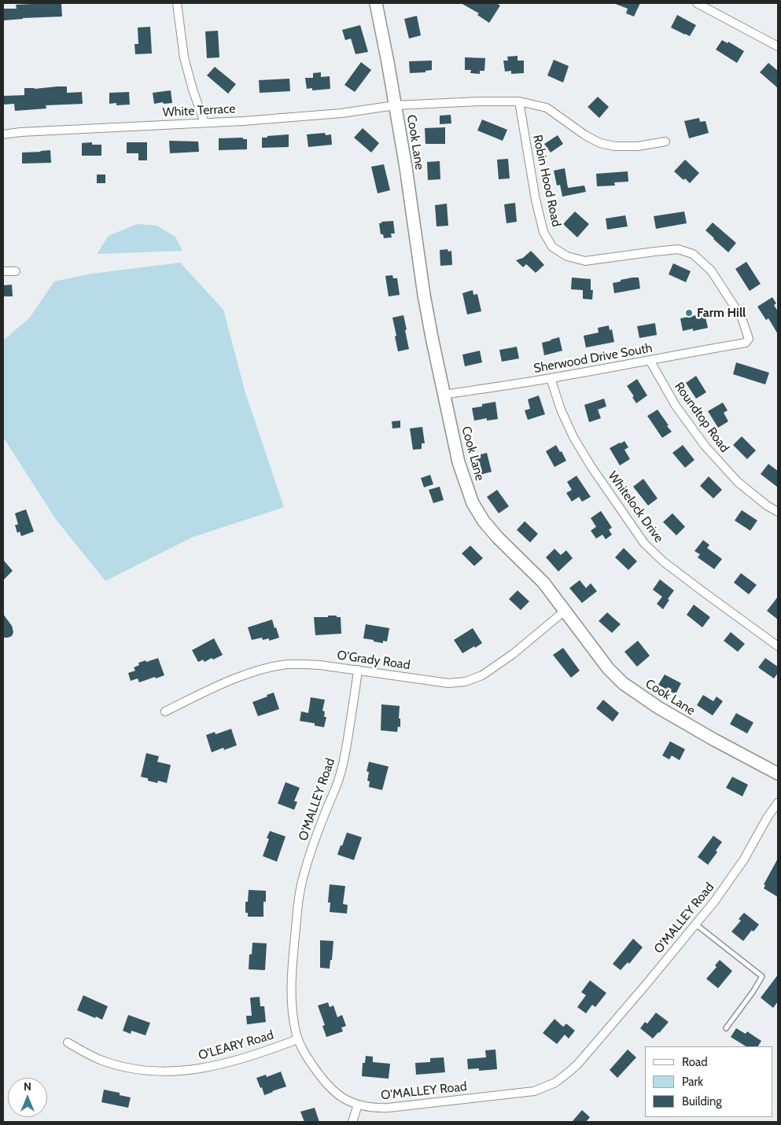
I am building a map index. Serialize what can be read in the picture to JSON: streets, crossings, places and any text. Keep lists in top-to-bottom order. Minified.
{"streets":{"street":["White Terrace","Cook Lane","Robin Hood Road","Sherwood Drive South","Roundtop Road","Whitelock Drive","O'Grady Road","O'MALLEY Road","O'LEARY Road"]},"crossings":[["White Terrace","Cook Lane"],["White Terrace","Robin Hood Road"],["Cook Lane","Sherwood Drive South"],["Cook Lane","O'Grady Road"],["Robin Hood Road","Sherwood Drive South"],["Sherwood Drive South","Roundtop Road"],["Sherwood Drive South","Whitelock Drive"],["O'Grady Road","O'MALLEY Road"],["O'MALLEY Road","O'LEARY Road"]],"places":["Farm Hill"],"legend":["Road","Park","Building"],"north":"top"}
